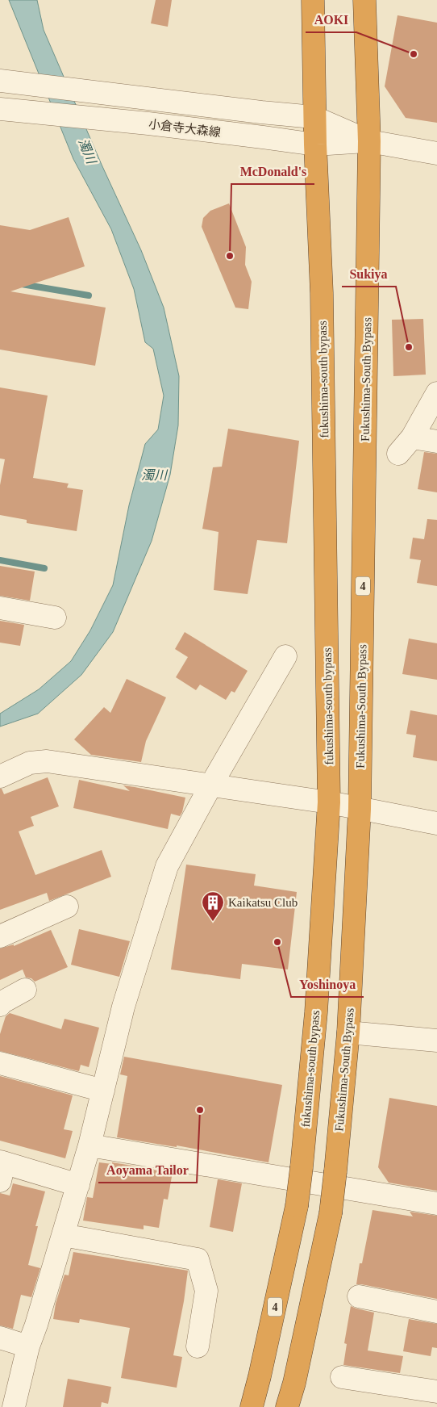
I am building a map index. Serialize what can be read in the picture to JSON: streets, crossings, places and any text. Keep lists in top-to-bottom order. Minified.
{"streets":{"highway":["fukushima-south bypass","Fukushima-South Bypass","4"],"street":["小倉寺大森線"]},"crossings":[["小倉寺大森線","fukushima-south bypass"],["小倉寺大森線","Fukushima-South Bypass"]],"water":["濁川"],"places":{"other":["AOKI","McDonald's","Sukiya","Yoshinoya","Aoyama Tailor"],"building":["Kaikatsu Club"]}}
